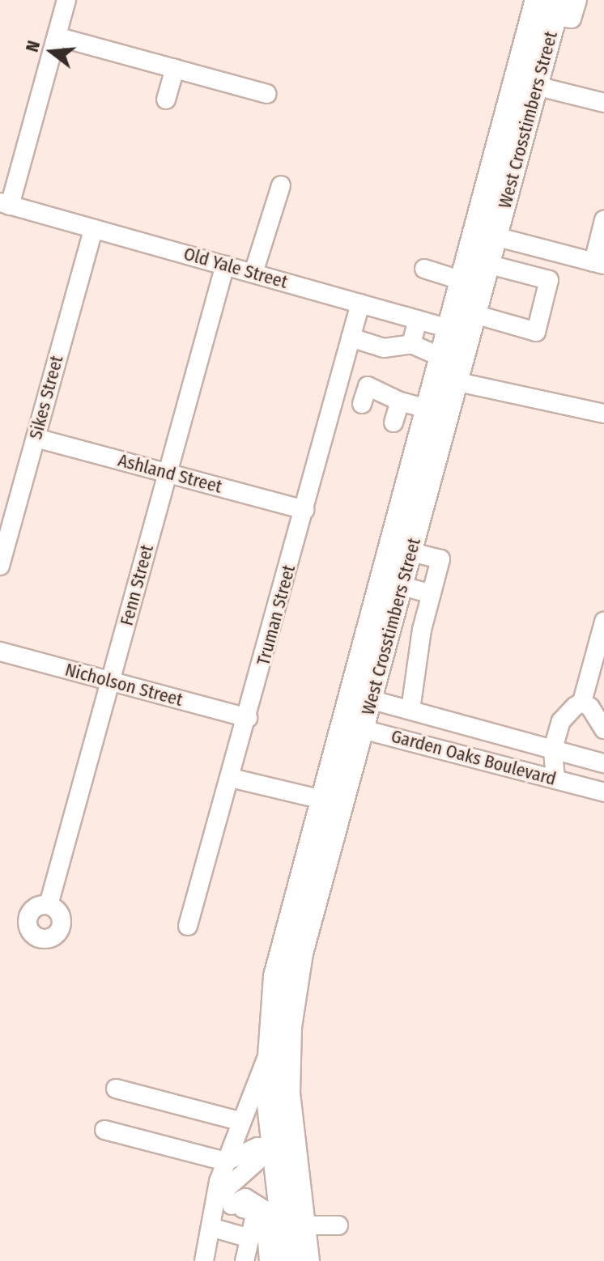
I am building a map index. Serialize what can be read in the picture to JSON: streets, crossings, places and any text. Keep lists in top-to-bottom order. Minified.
{"streets":{"main road":["West Crosstimbers Street"],"street":["Old Yale Street","Sikes Street","Ashland Street","Fenn Street","Truman Street","Nicholson Street","Garden Oaks Boulevard"]},"crossings":[["West Crosstimbers Street","Old Yale Street"],["West Crosstimbers Street","Garden Oaks Boulevard"],["Old Yale Street","Sikes Street"],["Old Yale Street","Fenn Street"],["Old Yale Street","Truman Street"],["Sikes Street","Ashland Street"],["Ashland Street","Fenn Street"],["Ashland Street","Truman Street"],["Fenn Street","Nicholson Street"],["Truman Street","Nicholson Street"]],"north":"left"}
